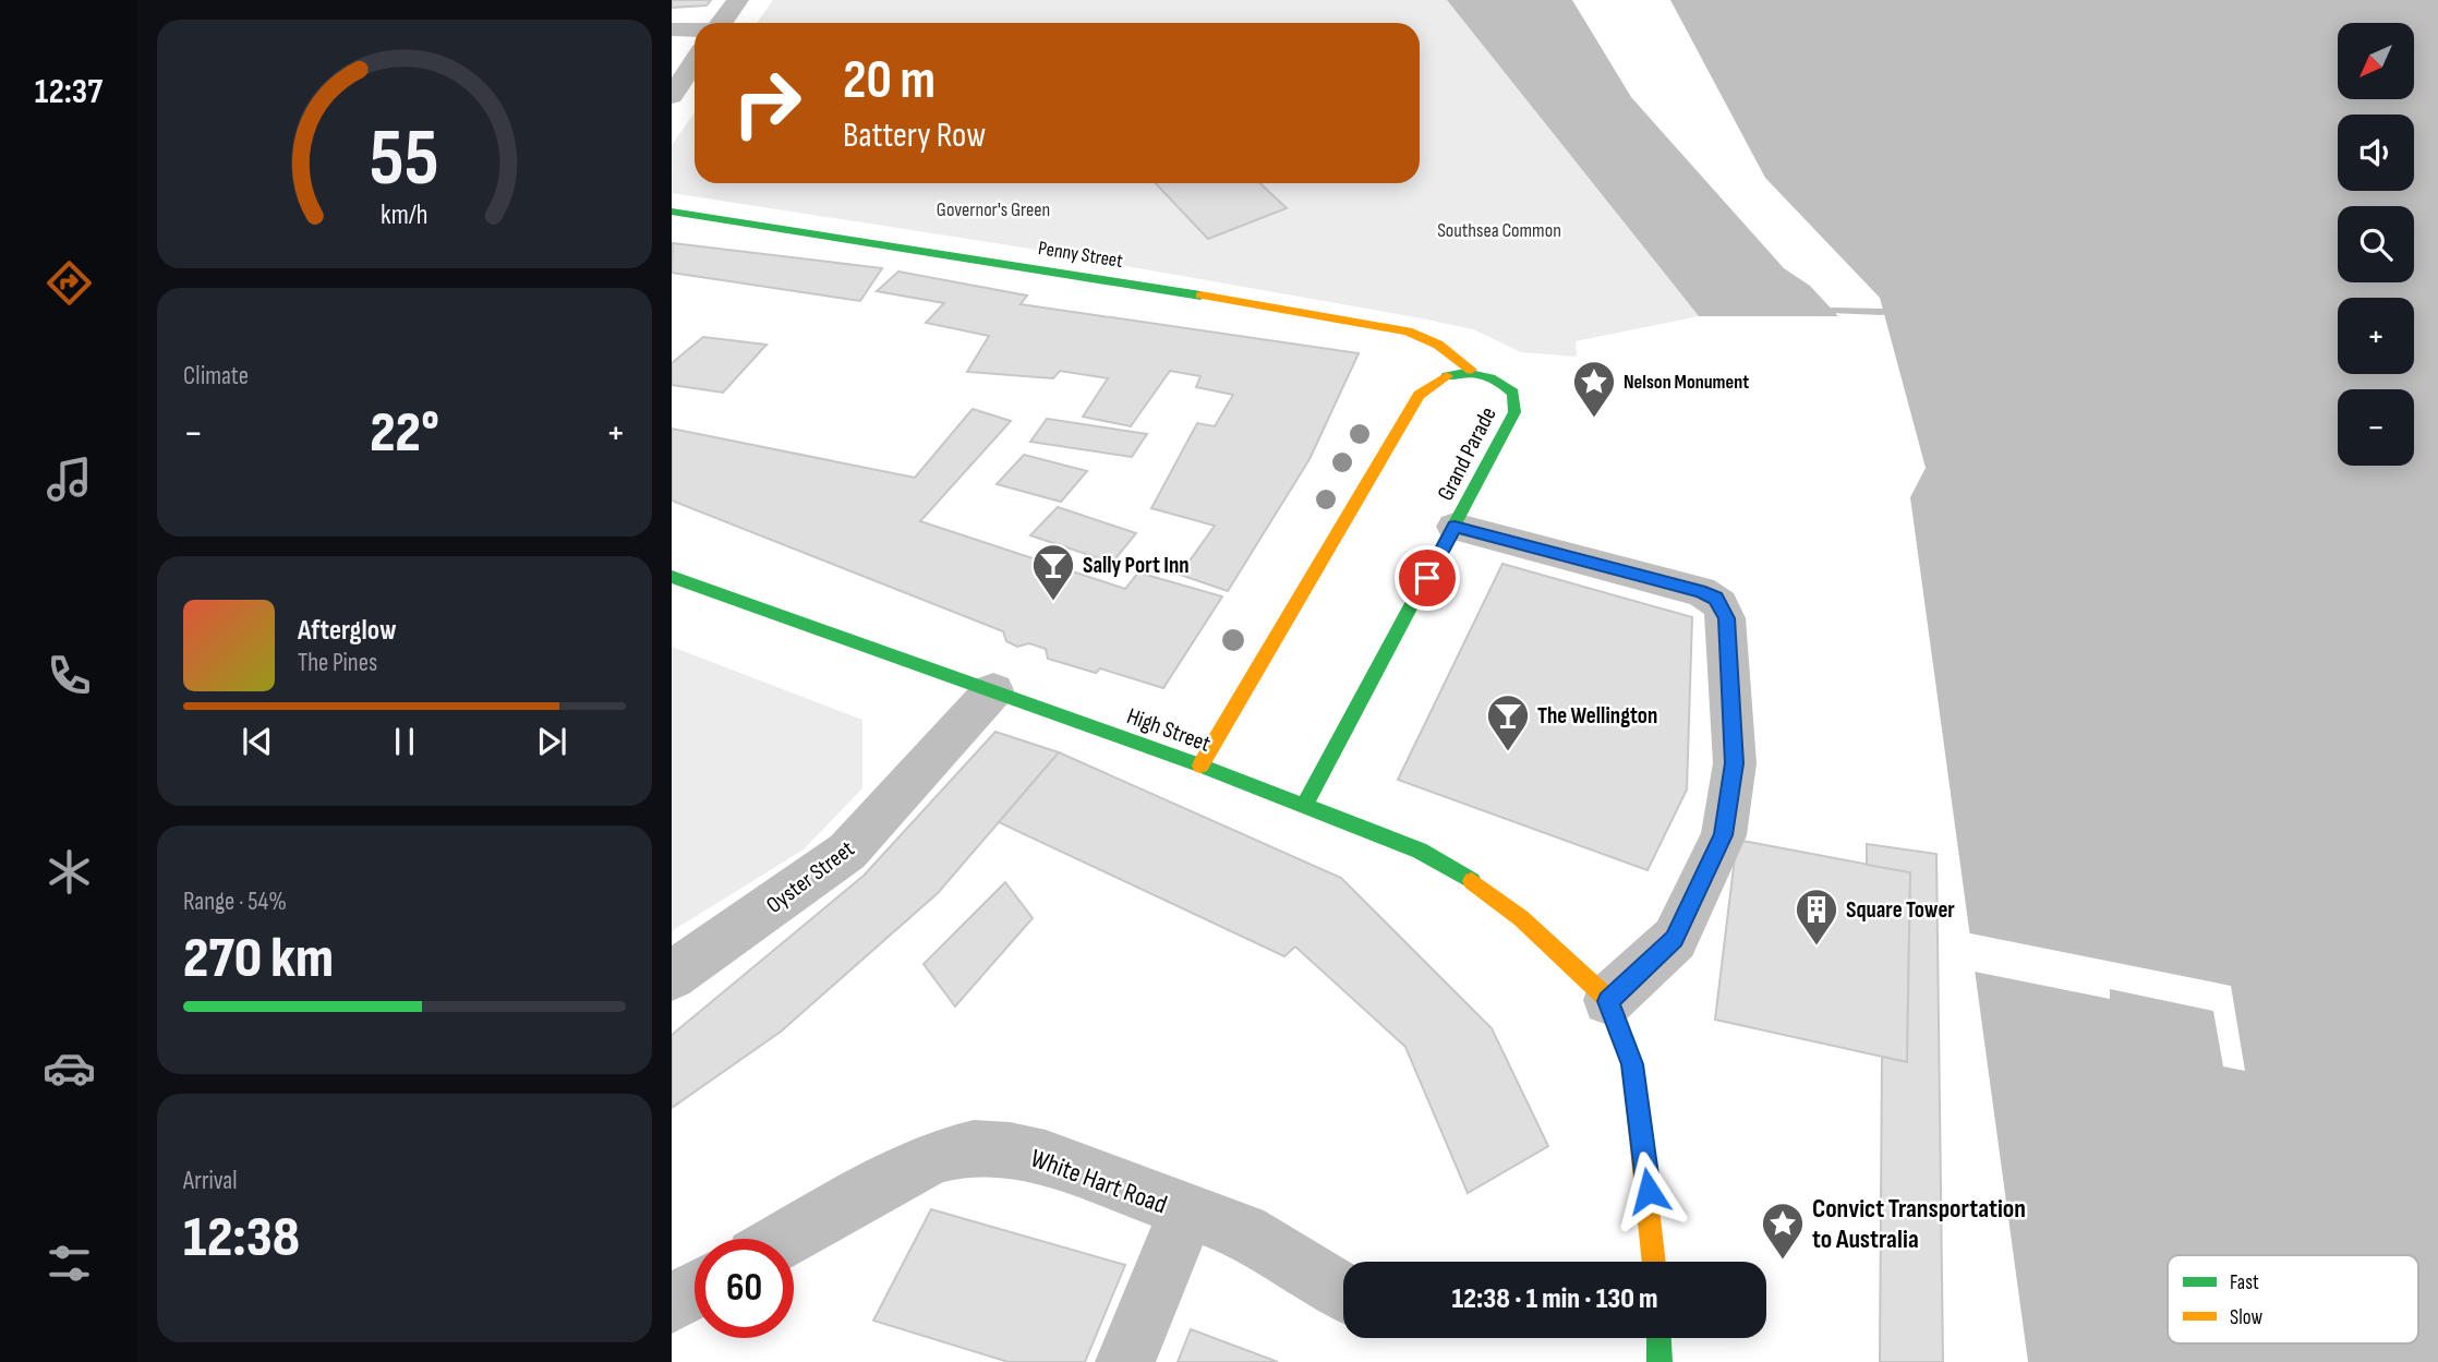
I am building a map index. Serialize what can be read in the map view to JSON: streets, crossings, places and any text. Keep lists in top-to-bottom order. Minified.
{"streets":{"street":["Penny Street","Grand Parade","High Street","Oyster Street","White Hart Road"]},"crossings":[["Penny Street","Grand Parade"],["Grand Parade","High Street"],["High Street","Oyster Street"]],"parks":["Governor's Green","Southsea Common"],"places":{"place":["Nelson Monument","Convict Transportation to Australia"],"bar":["Sally Port Inn","The Wellington"],"building":["Square Tower"]},"legend":["Fast","Slow"],"north":"bottom left","page":{"tabs":"12:37","map_buttons":["+","−"],"turn":["20 m","Battery Row"],"tile":["Climate",["Range · 54%","270 km"],["Arrival","12:38"]],"heat":["−","22°","+"],"song":["Afterglow","The Pines"],"limit":"60","trip":"12:38 · 1 min · 130 m","gauge":["55","km/h"]}}
